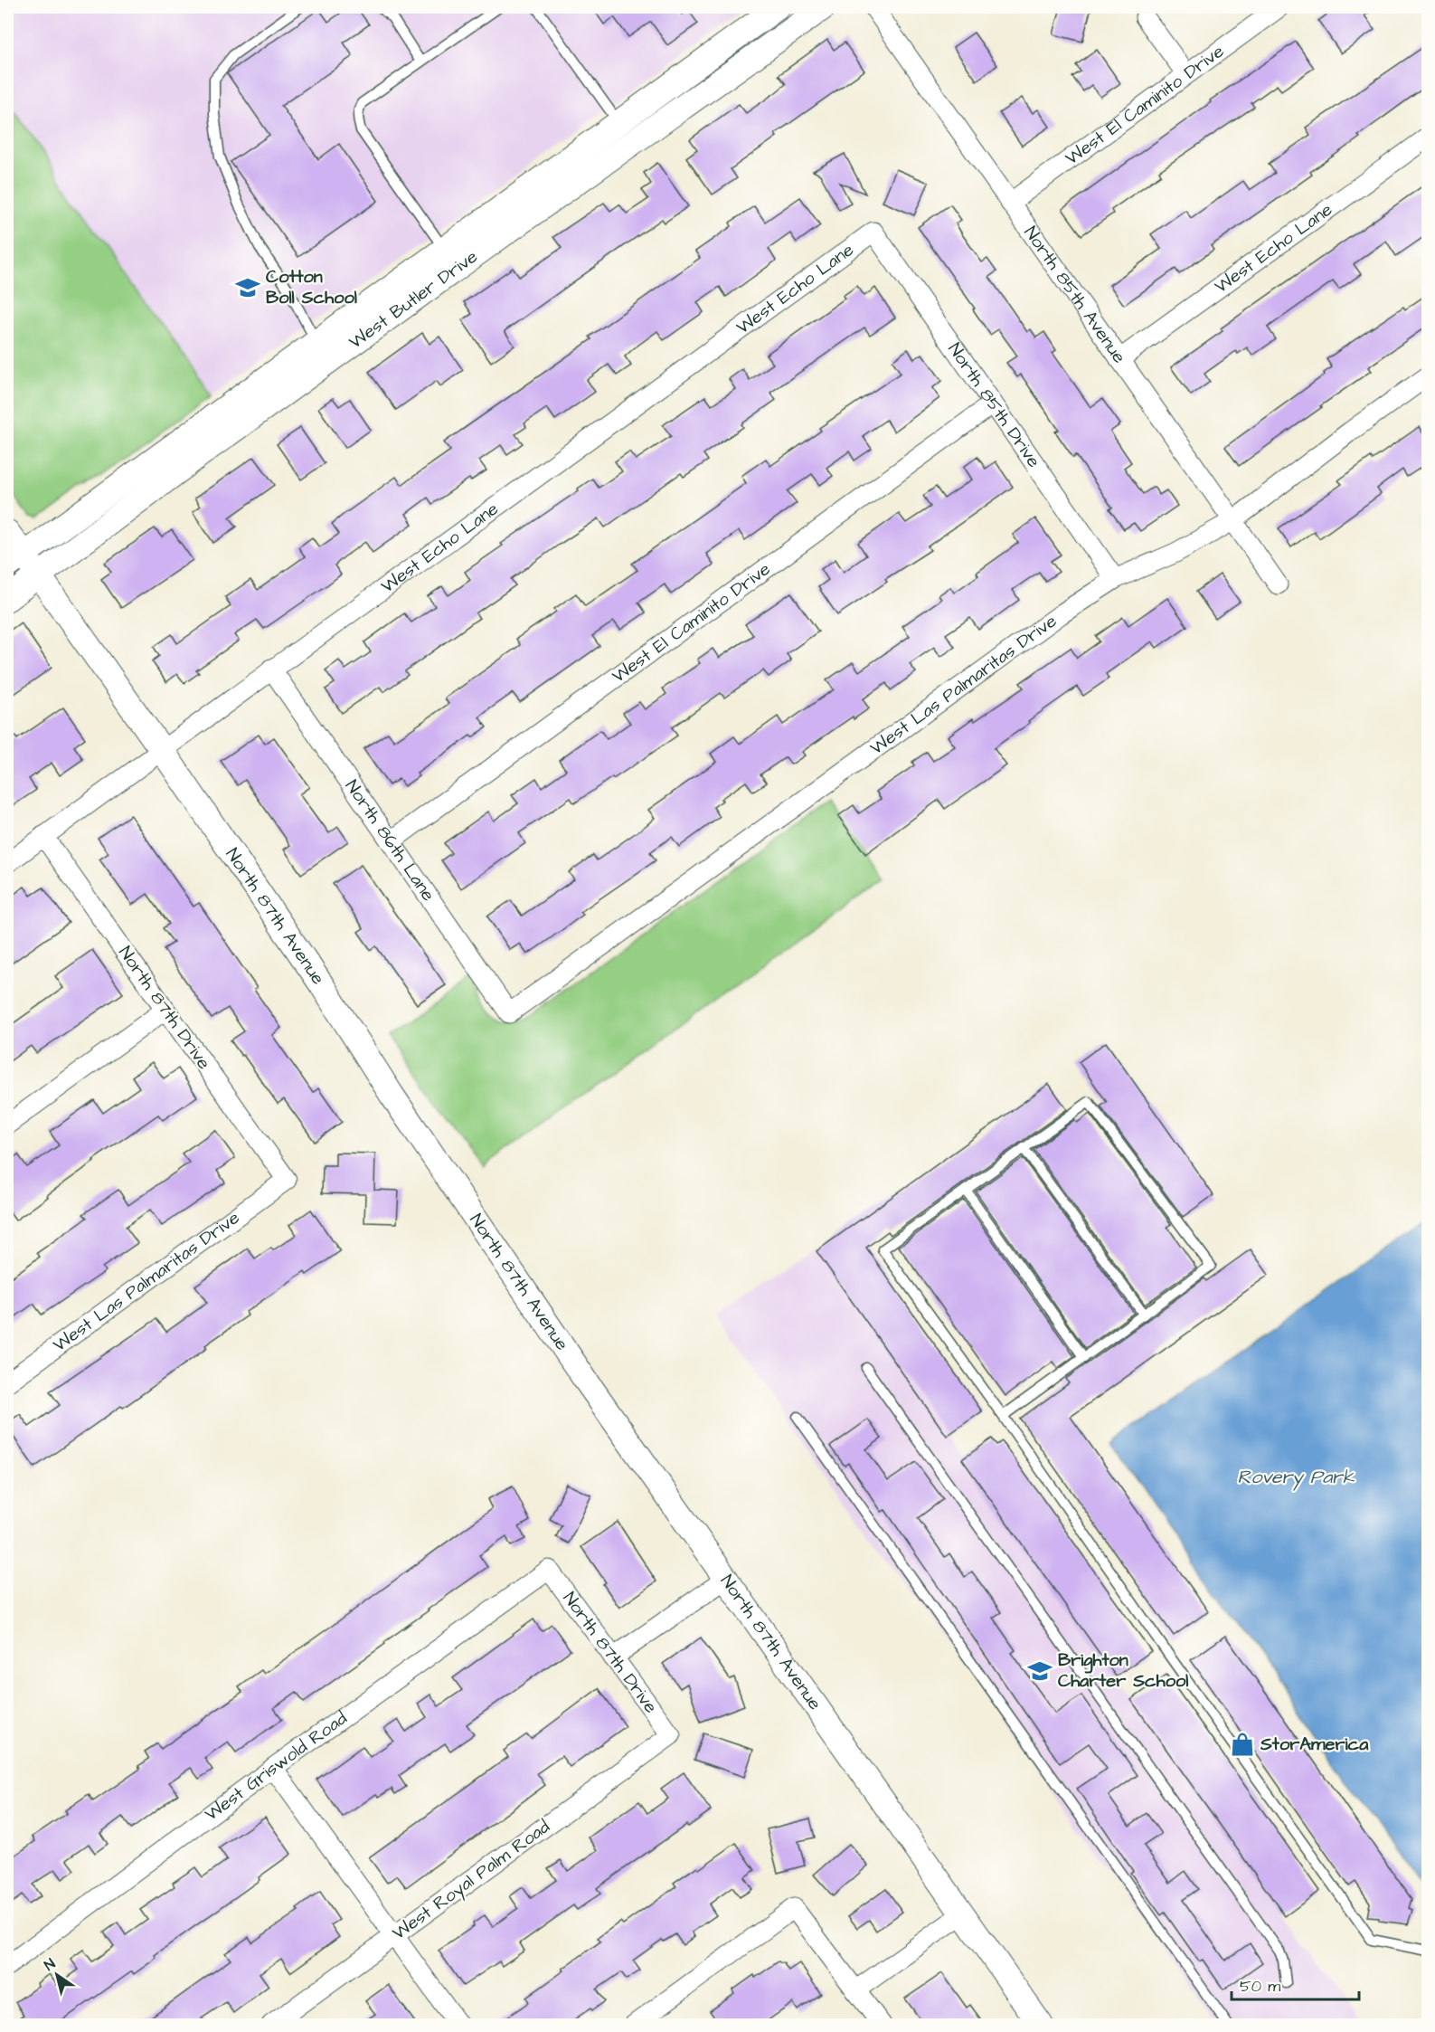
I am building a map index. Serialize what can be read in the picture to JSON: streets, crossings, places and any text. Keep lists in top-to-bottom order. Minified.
{"streets":{"street":["West El Caminito Drive","West Echo Lane","North 85th Avenue","West Butler Drive","North 85th Drive","West Las Palmaritas Drive","North 86th Lane","North 87th Avenue","North 87th Drive","West Griswold Road","West Royal Palm Road"]},"crossings":[["West El Caminito Drive","North 85th Avenue"],["West El Caminito Drive","North 85th Drive"],["West El Caminito Drive","North 86th Lane"],["West Echo Lane","North 85th Avenue"],["West Echo Lane","North 85th Drive"],["West Echo Lane","North 86th Lane"],["West Echo Lane","North 87th Avenue"],["West Echo Lane","North 87th Drive"],["North 85th Avenue","West Las Palmaritas Drive"],["West Butler Drive","North 87th Avenue"],["North 85th Drive","West Las Palmaritas Drive"],["West Las Palmaritas Drive","North 86th Lane"],["West Las Palmaritas Drive","North 87th Drive"],["North 87th Drive","West Griswold Road"],["North 87th Drive","West Royal Palm Road"]],"water":["Rovery Park"],"places":{"school or university":["Cotton Boll School","Brighton Charter School"],"shop":["StorAmerica"]},"scale_bar":"50 m","north":"top left"}
